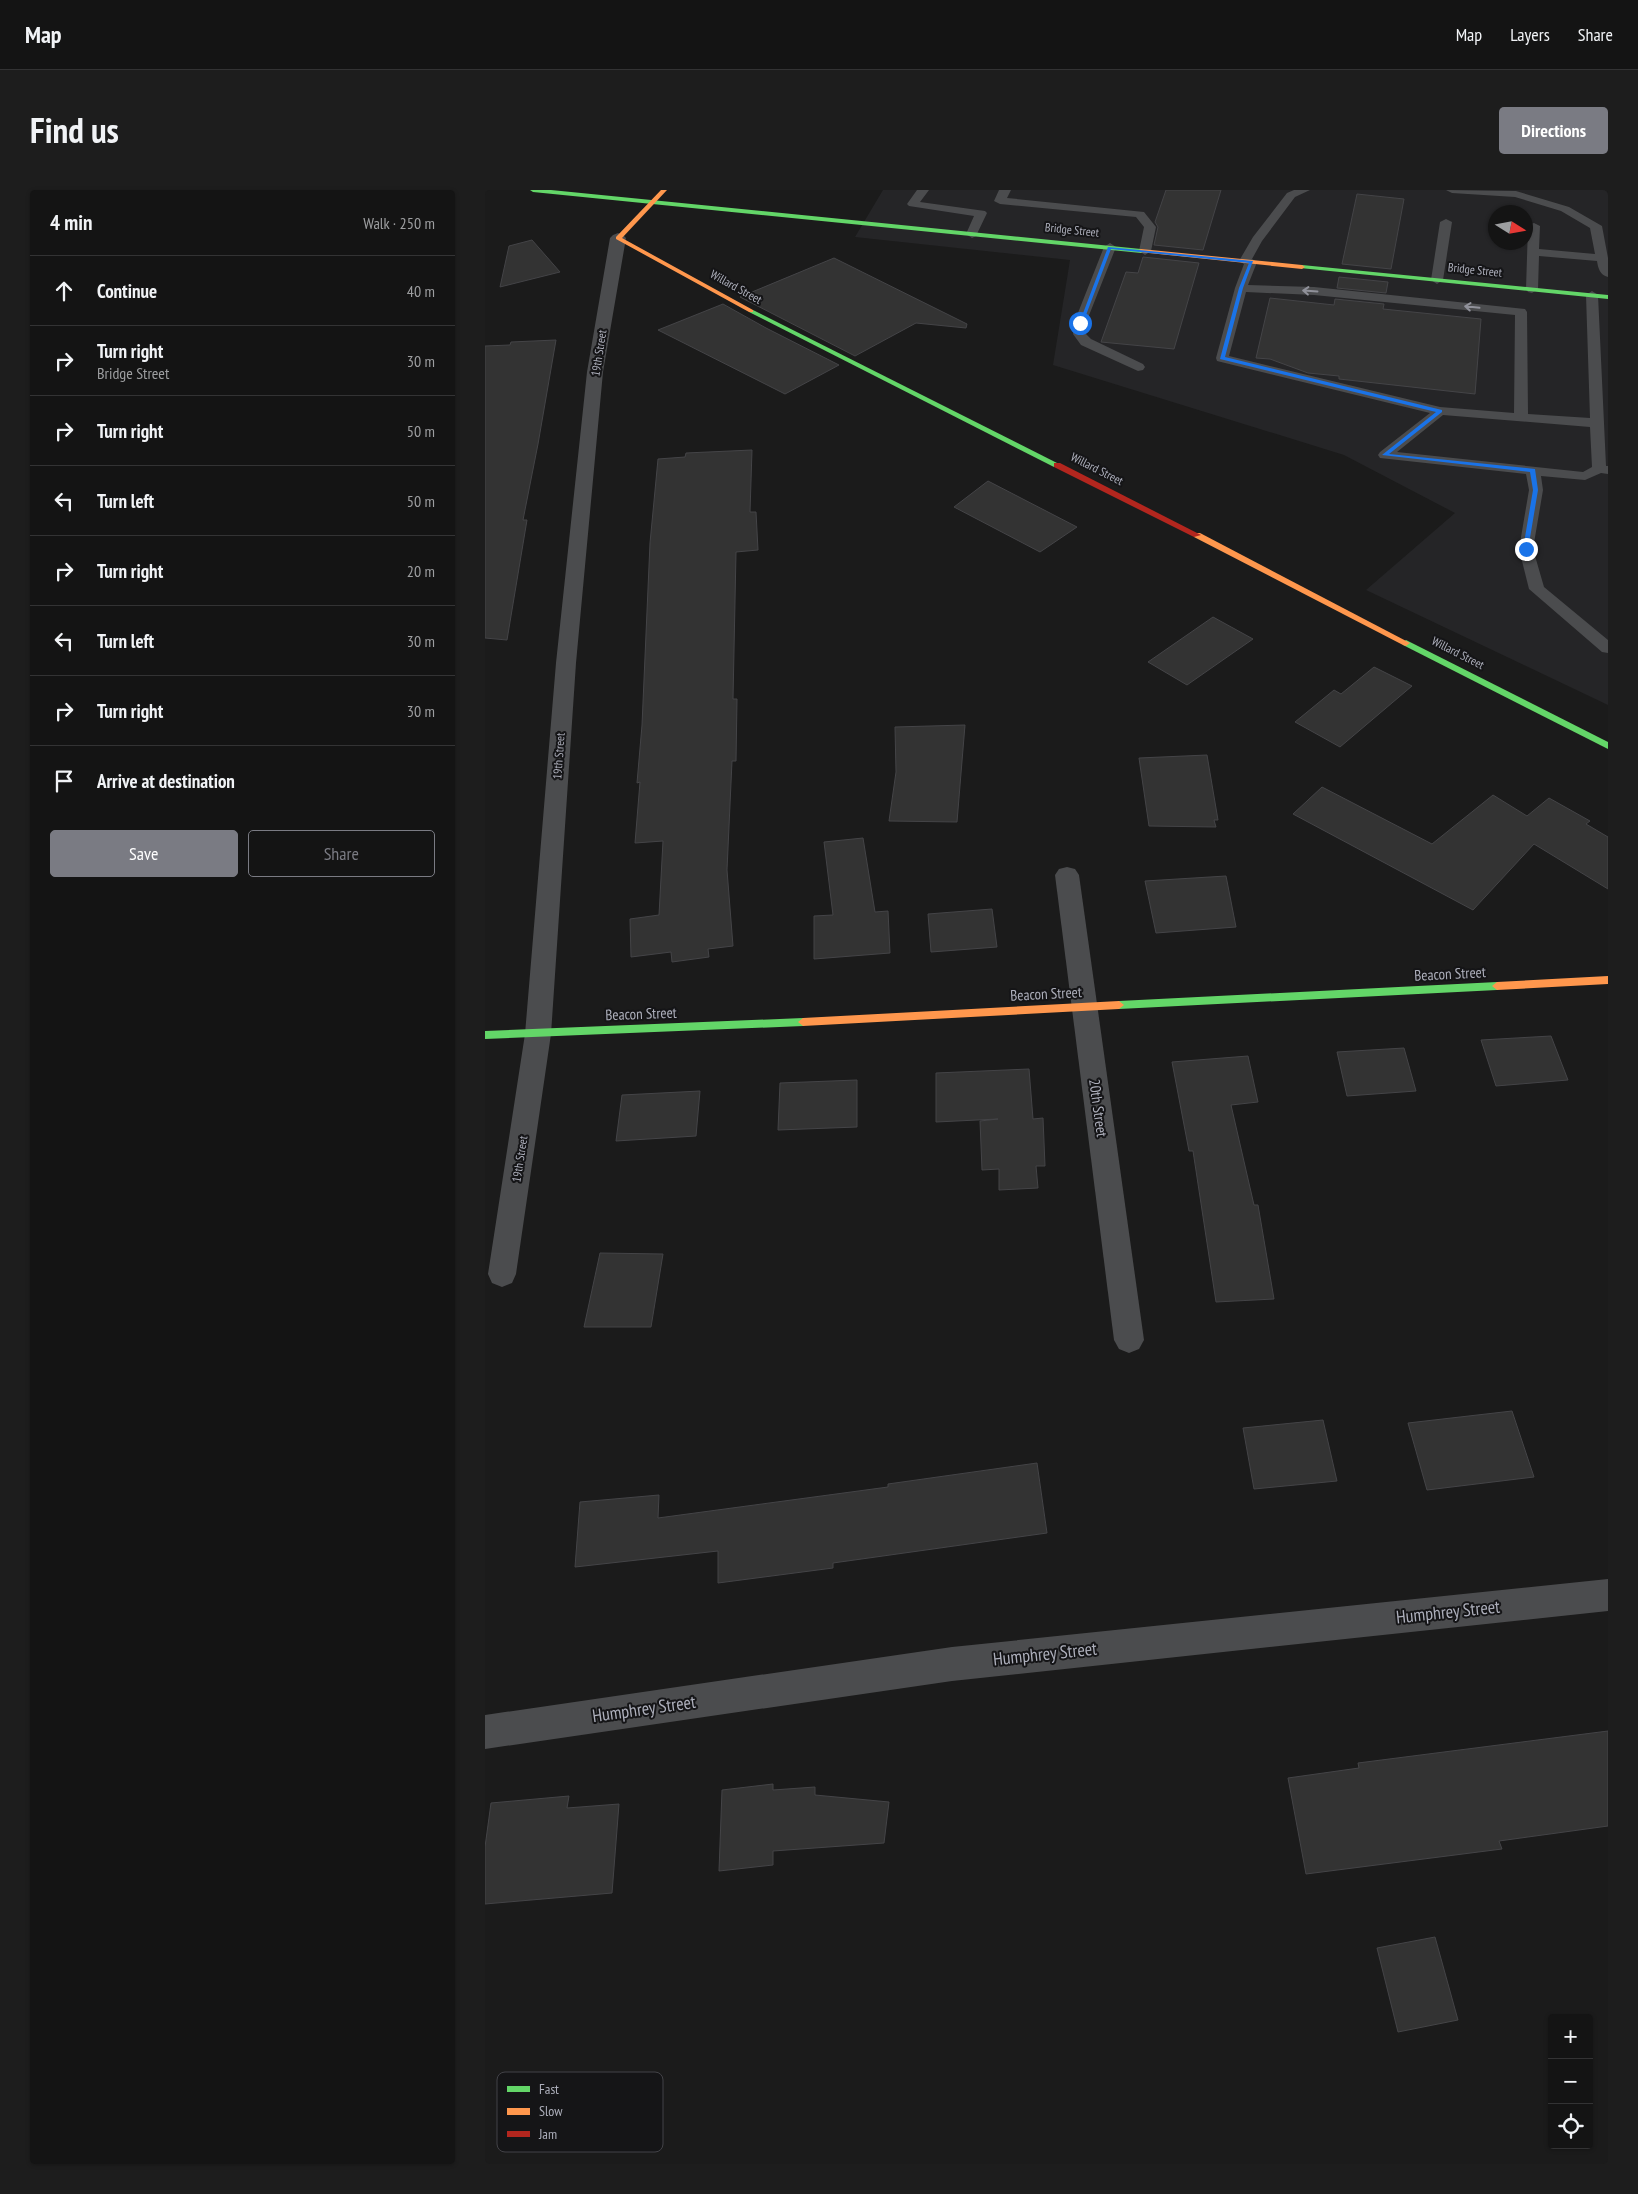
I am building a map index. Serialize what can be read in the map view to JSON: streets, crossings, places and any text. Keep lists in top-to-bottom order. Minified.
{"streets":{"main road":["Bridge Street","Willard Street","Beacon Street"],"street":["19th Street","20th Street","Humphrey Street"]},"crossings":[["Willard Street","19th Street"],["19th Street","Beacon Street"],["Beacon Street","20th Street"]],"legend":["Fast","Slow","Jam"],"north":"right","page":{"header":"Map","nav":["Map","Layers","Share"],"title":"Find us","buttons":["Directions",["Save","Share"]],"heading":["4 min","Walk · 250 m"],"list":[["Continue","40 m"],["Turn right","Bridge Street","30 m"],["Turn right","50 m"],["Turn left","50 m"],["Turn right","20 m"],["Turn left","30 m"],["Turn right","30 m"],"Arrive at destination"],"map_buttons":["+","−"]}}
